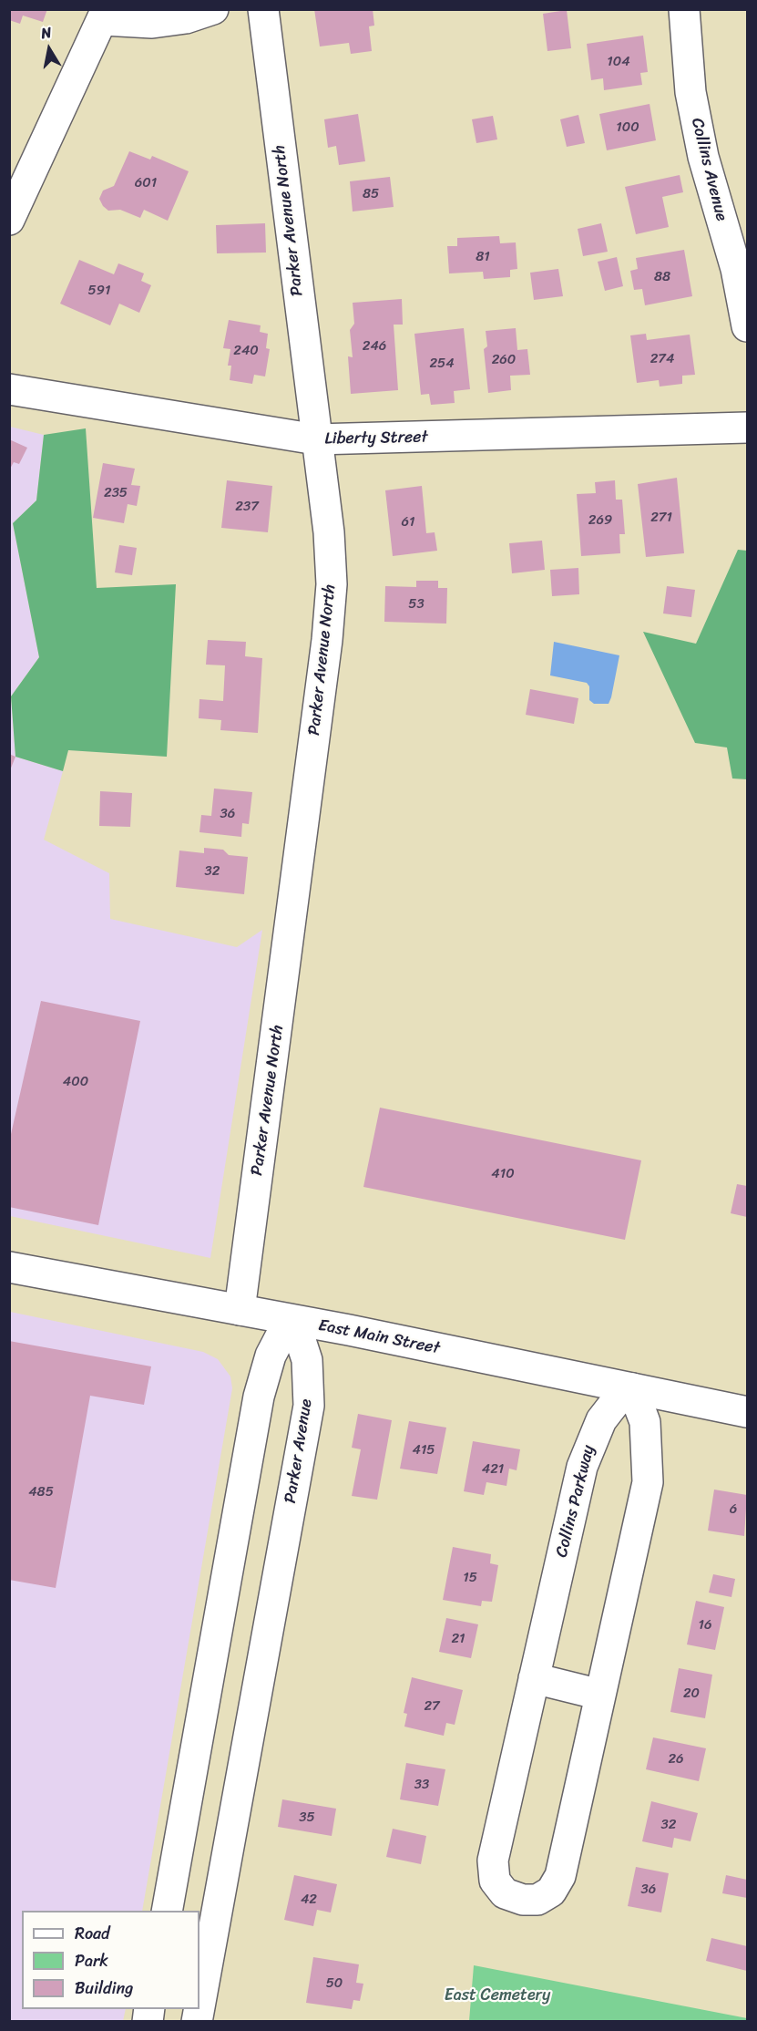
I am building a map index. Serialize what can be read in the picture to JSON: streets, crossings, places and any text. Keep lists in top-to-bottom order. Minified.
{"streets":{"street":["Collins Avenue","Parker Avenue North","Liberty Street","East Main Street","Parker Avenue","Collins Parkway"]},"crossings":[["Parker Avenue North","Liberty Street"],["Parker Avenue North","East Main Street"],["East Main Street","Parker Avenue"],["East Main Street","Collins Parkway"]],"parks":["East Cemetery"],"house_numbers":["104","100","601","85","81","88","591","246","240","274","260","254","235","237","271","269","61","53","36","32","400","410","415","421","485","6","15","16","21","20","27","26","33","35","32","36","42","50"],"legend":["Road","Park","Building"],"north":"top"}
